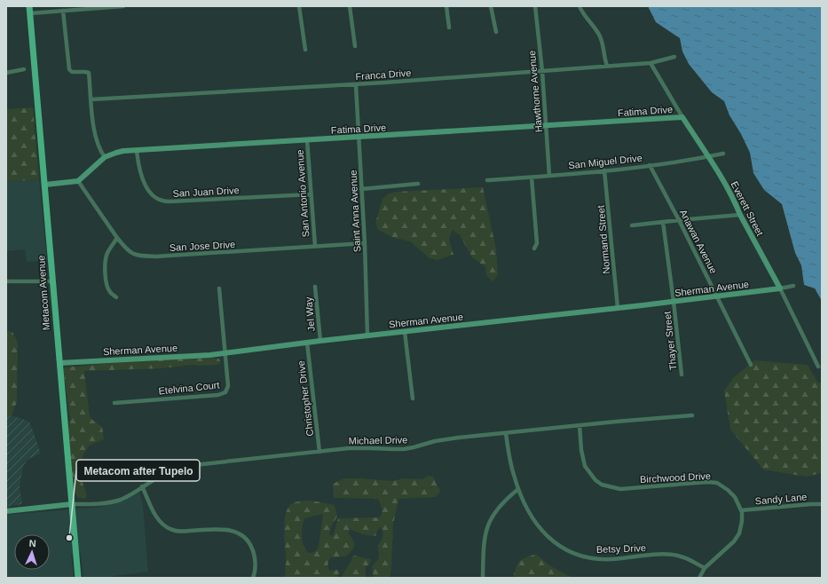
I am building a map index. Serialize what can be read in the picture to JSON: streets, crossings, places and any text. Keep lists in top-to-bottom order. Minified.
{"streets":{"main road":["Metacom Avenue"],"street":["Franca Drive","Hawthorne Avenue","Fatima Drive","San Miguel Drive","San Juan Drive","San Antonio Avenue","Everett Street","Saint Anna Avenue","Normand Street","Anawan Avenue","San Jose Drive","Sherman Avenue","Jel Way","Thayer Street","Etelvina Court","Christopher Drive","Michael Drive","Birchwood Drive","Sandy Lane","Betsy Drive"]},"crossings":[["Franca Drive","Hawthorne Avenue"],["Franca Drive","Everett Street"],["Franca Drive","Saint Anna Avenue"],["Hawthorne Avenue","Fatima Drive"],["Hawthorne Avenue","San Miguel Drive"],["Fatima Drive","San Juan Drive"],["Fatima Drive","San Antonio Avenue"],["Fatima Drive","Everett Street"],["Fatima Drive","Saint Anna Avenue"],["Fatima Drive","San Jose Drive"],["San Miguel Drive","Everett Street"],["San Miguel Drive","Normand Street"],["San Miguel Drive","Anawan Avenue"],["San Juan Drive","San Antonio Avenue"],["San Antonio Avenue","San Jose Drive"],["Everett Street","Sherman Avenue"],["Saint Anna Avenue","San Jose Drive"],["Saint Anna Avenue","Sherman Avenue"],["Normand Street","Sherman Avenue"],["Anawan Avenue","Sherman Avenue"],["Sherman Avenue","Metacom Avenue"],["Sherman Avenue","Jel Way"],["Sherman Avenue","Thayer Street"],["Sherman Avenue","Etelvina Court"],["Sherman Avenue","Christopher Drive"],["Metacom Avenue","Michael Drive"],["Christopher Drive","Michael Drive"],["Michael Drive","Birchwood Drive"],["Michael Drive","Betsy Drive"],["Birchwood Drive","Sandy Lane"]],"places":["Metacom after Tupelo"],"north":"top"}
